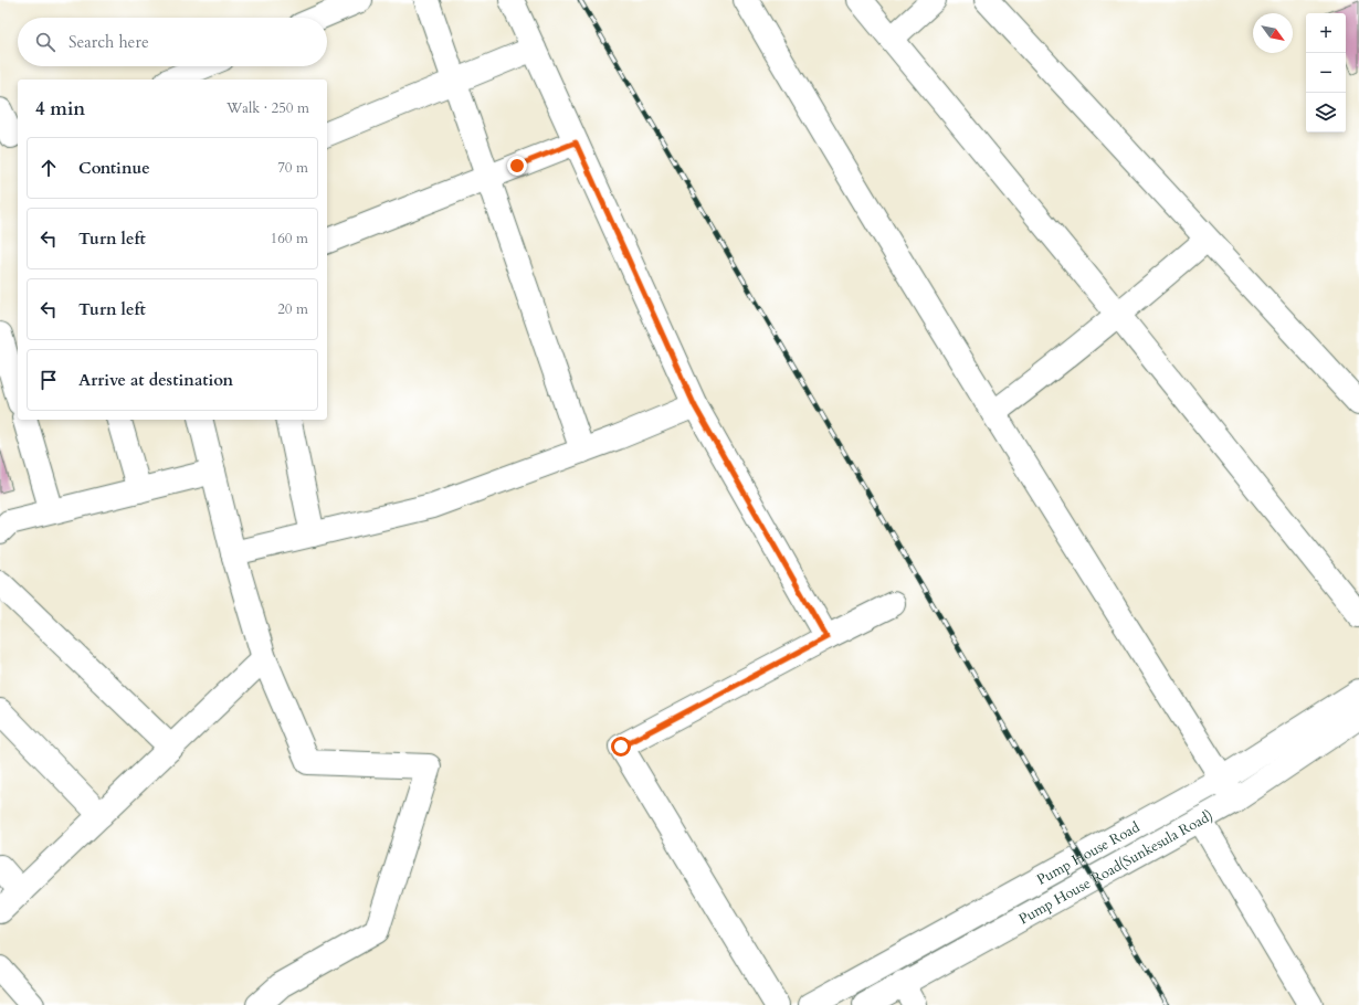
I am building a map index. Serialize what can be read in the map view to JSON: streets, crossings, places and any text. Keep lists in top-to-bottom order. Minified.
{"streets":{"street":["Pump House Road","Pump House Road(Sunkesula Road)"]},"north":"bottom right","page":{"map_buttons":["+","−"],"search":"Search here","heading":["4 min","Walk · 250 m"],"list":[["Continue","70 m"],["Turn left","160 m"],["Turn left","20 m"],"Arrive at destination"]}}
